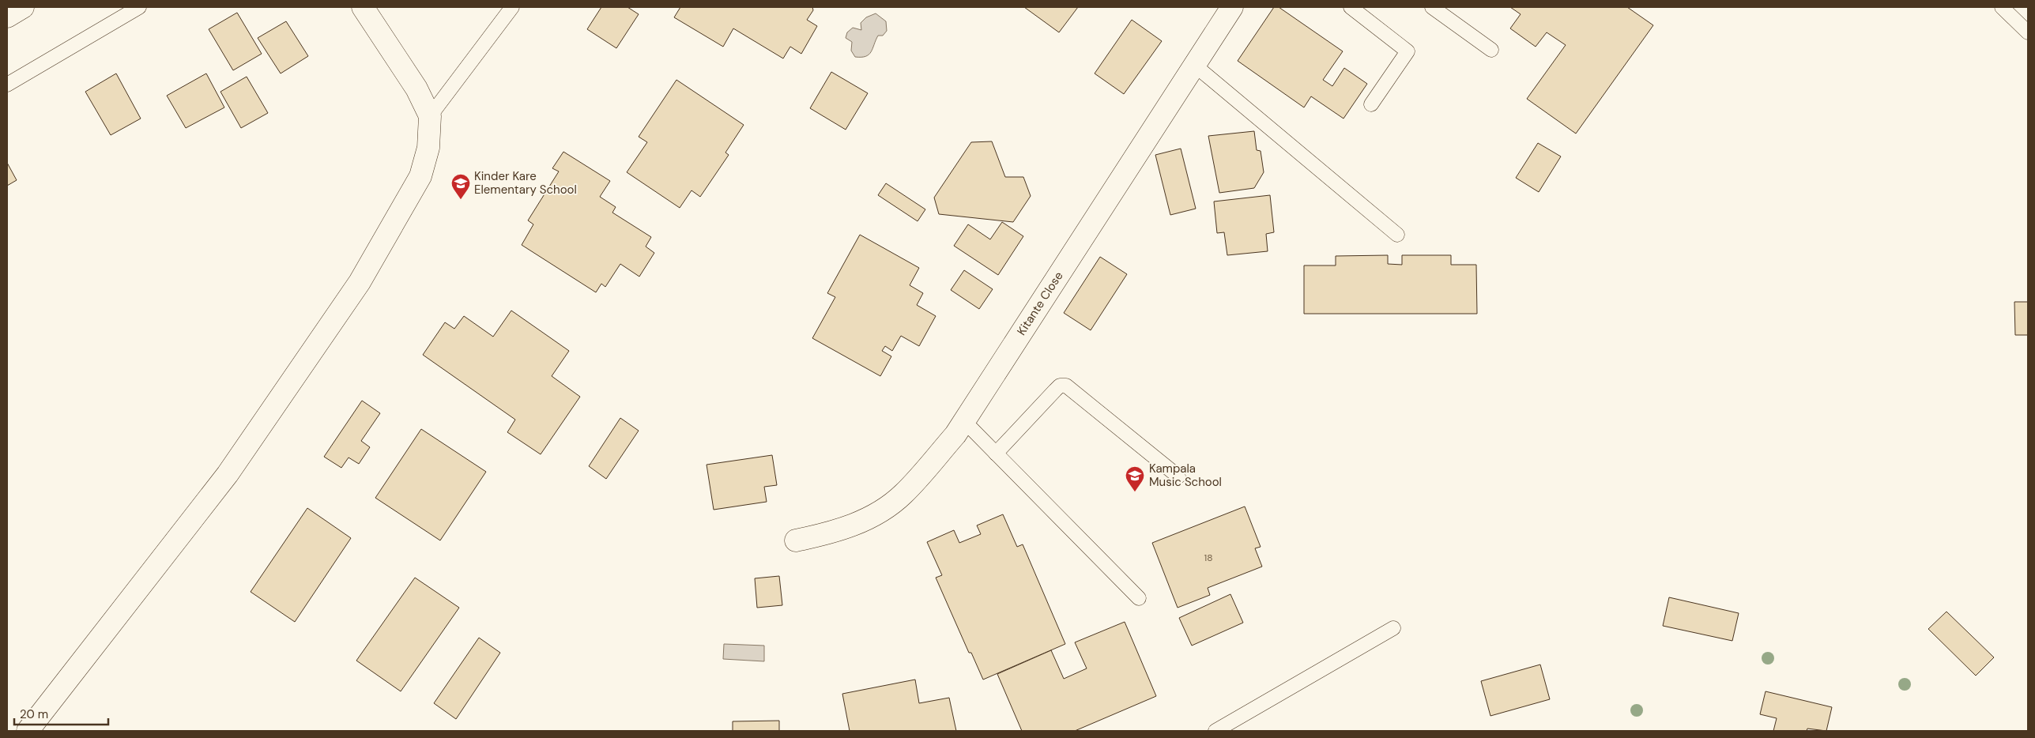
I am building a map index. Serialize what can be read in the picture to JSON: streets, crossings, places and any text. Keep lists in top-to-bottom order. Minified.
{"streets":{"street":["Kitante Close"]},"places":{"school or university":["Kinder Kare Elementary School","Kampala Music School"]},"house_numbers":["18"],"scale_bar":"20 m"}
